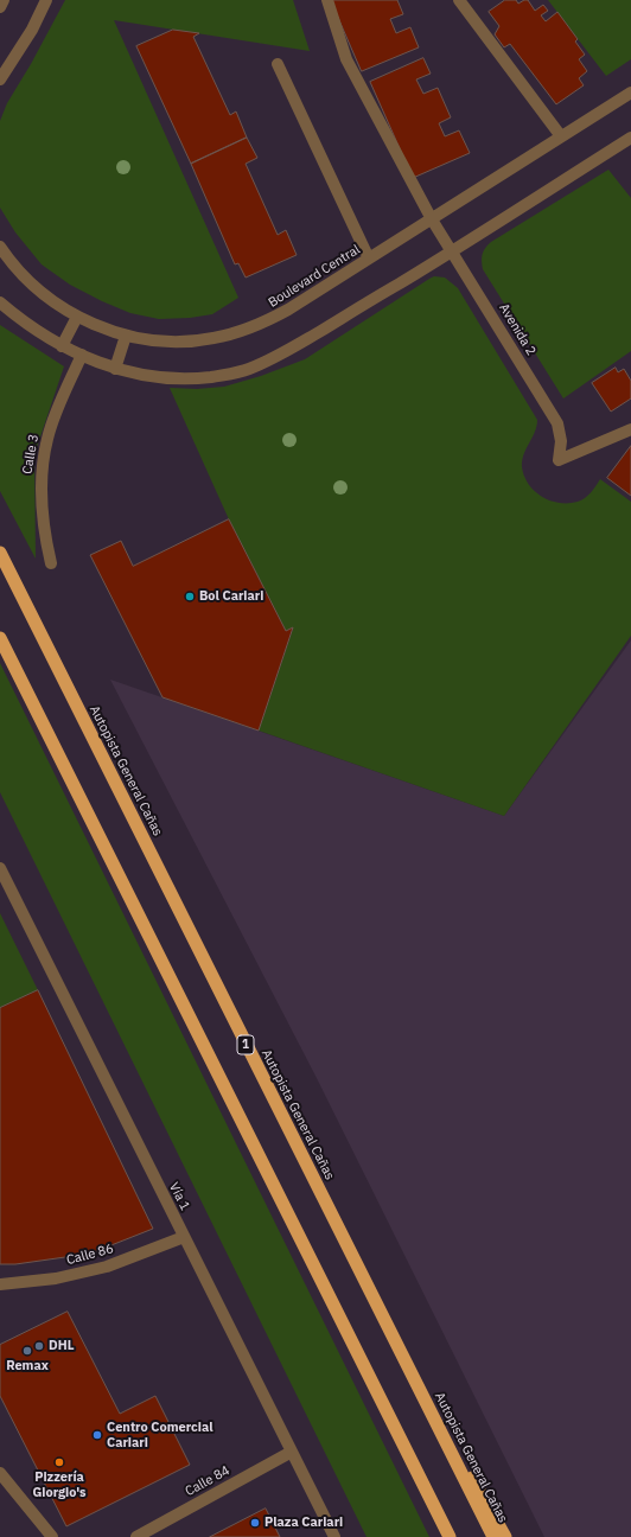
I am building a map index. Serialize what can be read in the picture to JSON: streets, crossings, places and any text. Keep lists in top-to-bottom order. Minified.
{"streets":{"highway":["Autopista General Cañas","1"],"street":["Boulevard Central","Avenida 2","Calle 3","Vía 1","Calle 86","Calle 84"]},"crossings":[["Boulevard Central","Avenida 2"],["Vía 1","Calle 86"],["Vía 1","Calle 84"]],"places":["Bol Cariari","DHL","Remax","Centro Comercial Cariari","Pizzería Giorgio's","Plaza Cariari"]}
